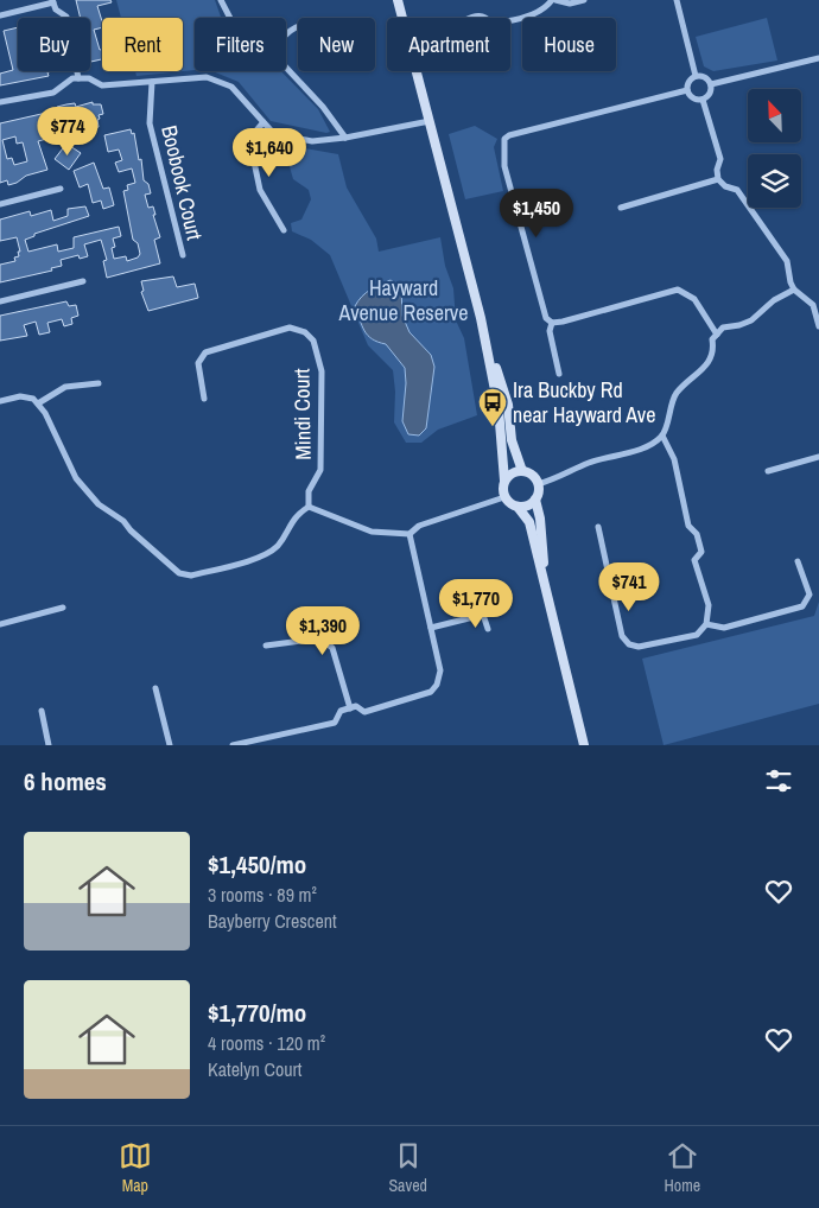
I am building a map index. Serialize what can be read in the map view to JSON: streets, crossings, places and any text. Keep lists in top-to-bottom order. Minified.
{"streets":{"street":["Boobook Court","Mindi Court"]},"parks":["Hayward Avenue Reserve"],"places":{"bus stop":["Ira Buckby Rd near Hayward Ave"]},"north":"top left","page":{"chip":["Buy","Rent","Filters","New","Apartment","House"],"price":["$774","$1,640","$1,450","$741","$1,770","$1,390"],"heading":"6 homes","list":[{"name":"$1,450/mo","note":"3 rooms · 89 m² · Bayberry Crescent"},{"name":"$1,770/mo","note":"4 rooms · 120 m² · Katelyn Court"}],"tabs":["Map","Saved","Home"]}}
